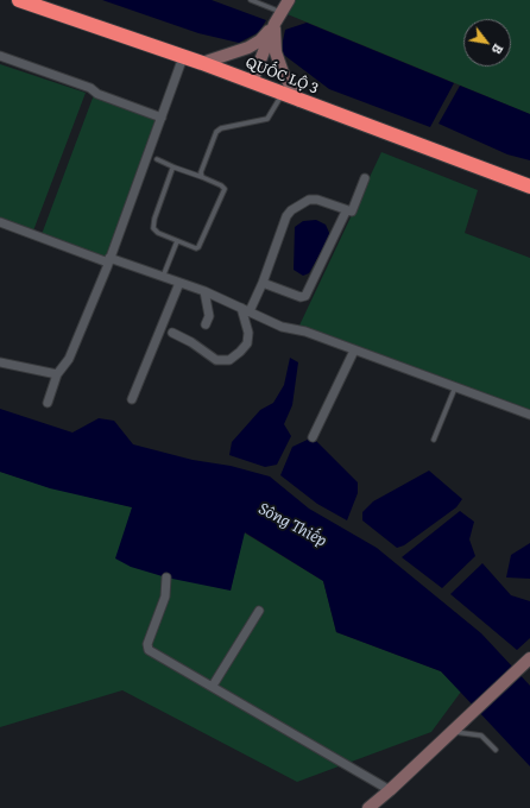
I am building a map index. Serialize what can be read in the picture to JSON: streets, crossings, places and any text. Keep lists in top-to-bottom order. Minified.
{"streets":{"highway":["QUỐC LỘ 3"]},"water":["Sông Thiếp"],"north":"bottom right"}
